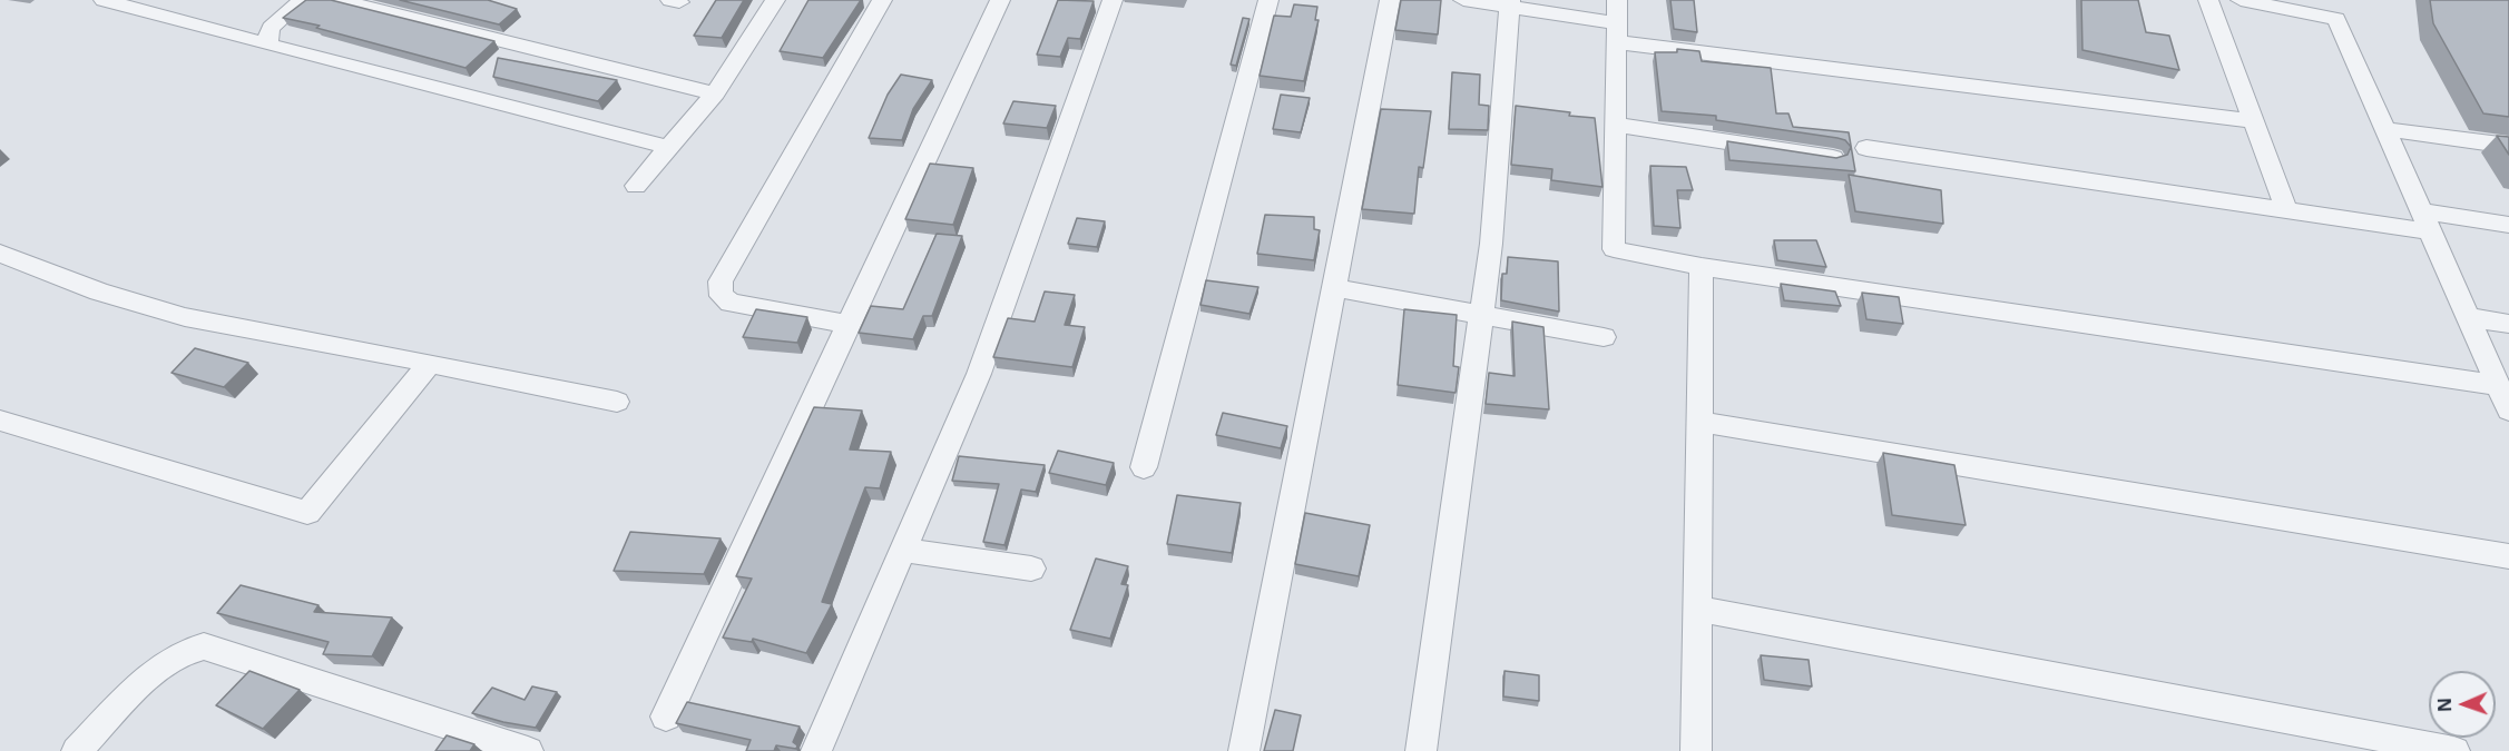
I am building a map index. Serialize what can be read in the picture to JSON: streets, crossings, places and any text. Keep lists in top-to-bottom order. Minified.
{"north":"left"}
